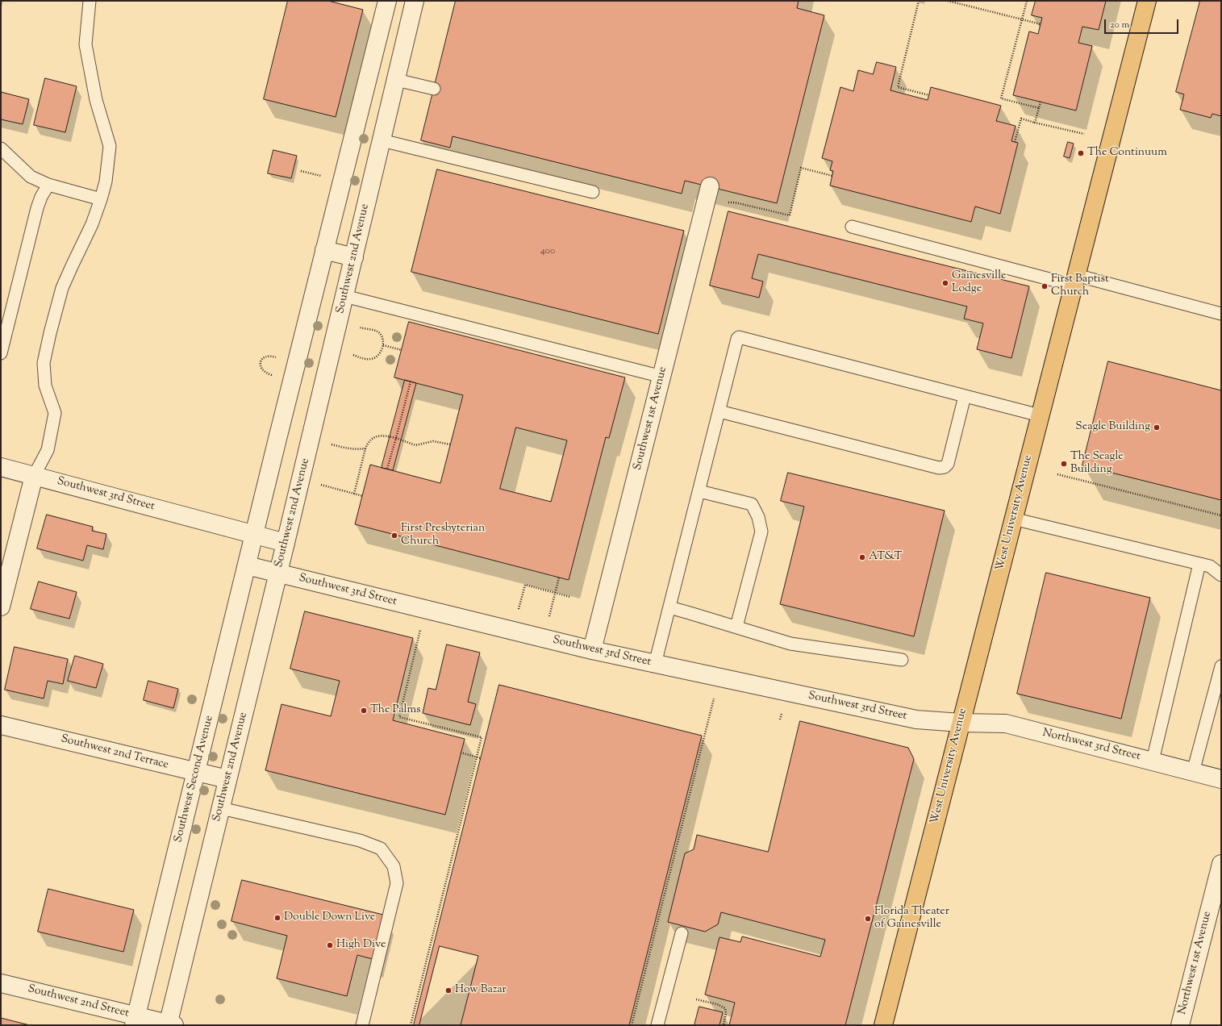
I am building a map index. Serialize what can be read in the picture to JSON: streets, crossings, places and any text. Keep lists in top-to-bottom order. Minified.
{"streets":{"main road":["West University Avenue"],"street":["Southwest 2nd Avenue","Southwest 1st Avenue","Southwest 3rd Street","Northwest 3rd Street","Southwest 2nd Terrace","Southwest Second Avenue","Northwest 1st Avenue","Southwest 2nd Street"]},"crossings":[["Southwest 2nd Avenue","Southwest 3rd Street"],["Southwest 2nd Avenue","Southwest 2nd Terrace"],["Southwest 2nd Avenue","Southwest 2nd Street"],["Southwest 1st Avenue","Southwest 3rd Street"],["Southwest 3rd Street","West University Avenue"],["Southwest 3rd Street","Northwest 3rd Street"],["Southwest 3rd Street","Southwest Second Avenue"],["West University Avenue","Northwest 3rd Street"],["Southwest 2nd Terrace","Southwest Second Avenue"],["Southwest Second Avenue","Southwest 2nd Street"]],"places":["The Continuum","Gainesville Lodge","First Baptist Church","Seagle Building","The Seagle Building","First Presbyterian Church","AT&T","The Palms","Double Down Live","Florida Theater of Gainesville","High Dive","How Bazar"],"house_numbers":["400"],"scale_bar":"20 m"}
